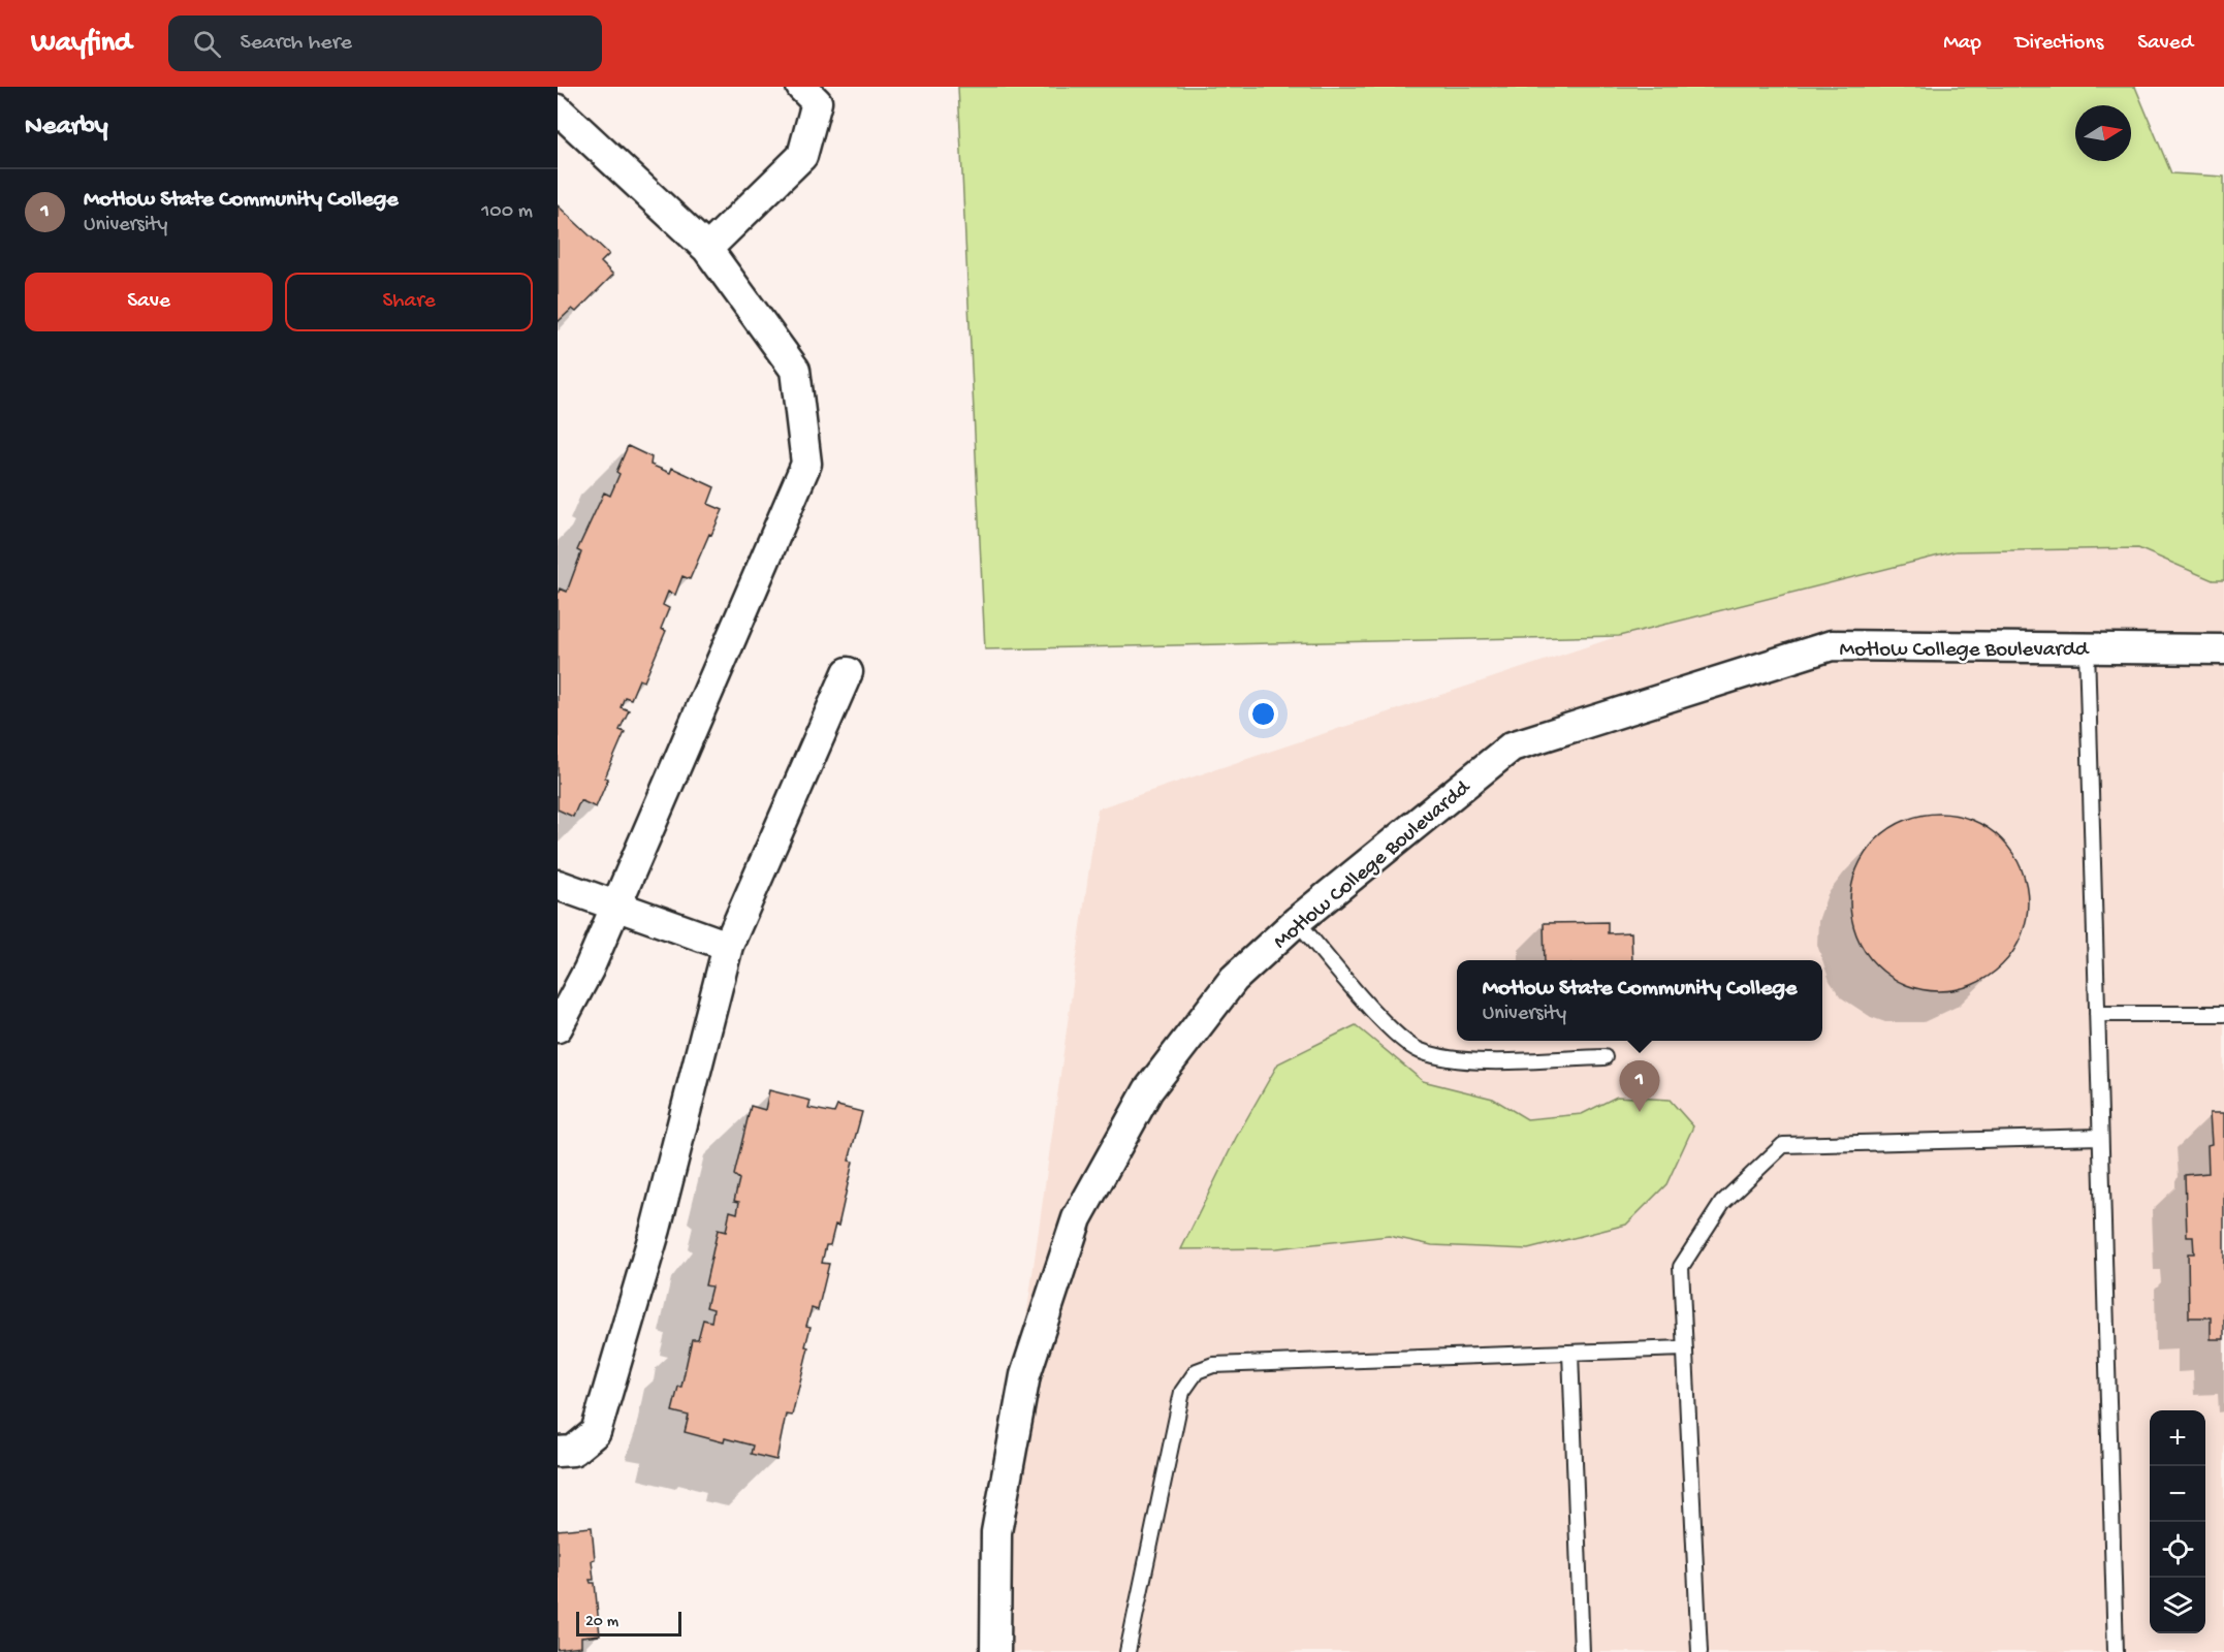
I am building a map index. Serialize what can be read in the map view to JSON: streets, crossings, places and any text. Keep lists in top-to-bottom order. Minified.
{"streets":{"street":["Motlow College Boulevardd"]},"scale_bar":"20 m","north":"right","page":{"header":"Wayfind","search":"Search here","nav":["Map","Directions","Saved"],"heading":"Nearby","list":[{"mark":"1","name":"Motlow State Community College","note":"University","value":"100 m"}],"buttons":["Save","Share"],"popup":["Motlow State Community College","University"],"pins":"1","map_buttons":["+","−"],"scale":"20 m"}}
